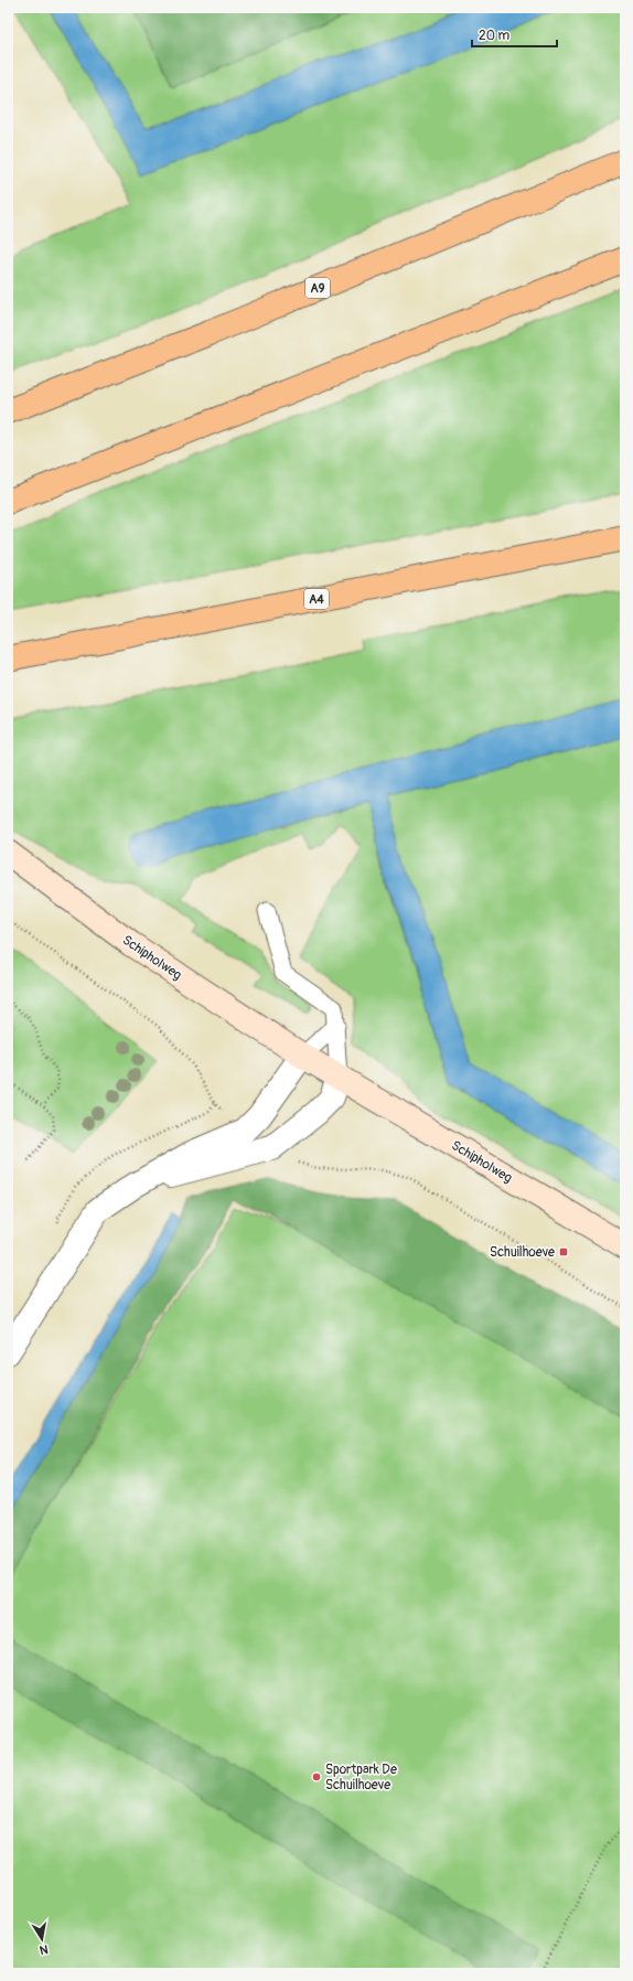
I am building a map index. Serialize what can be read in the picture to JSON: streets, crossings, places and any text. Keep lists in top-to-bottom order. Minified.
{"streets":{"highway":["A9","A4"],"main road":["Schipholweg"]},"places":{"transit":["Schuilhoeve"],"other":["Sportpark De Schuilhoeve"]},"scale_bar":"20 m","north":"bottom"}
